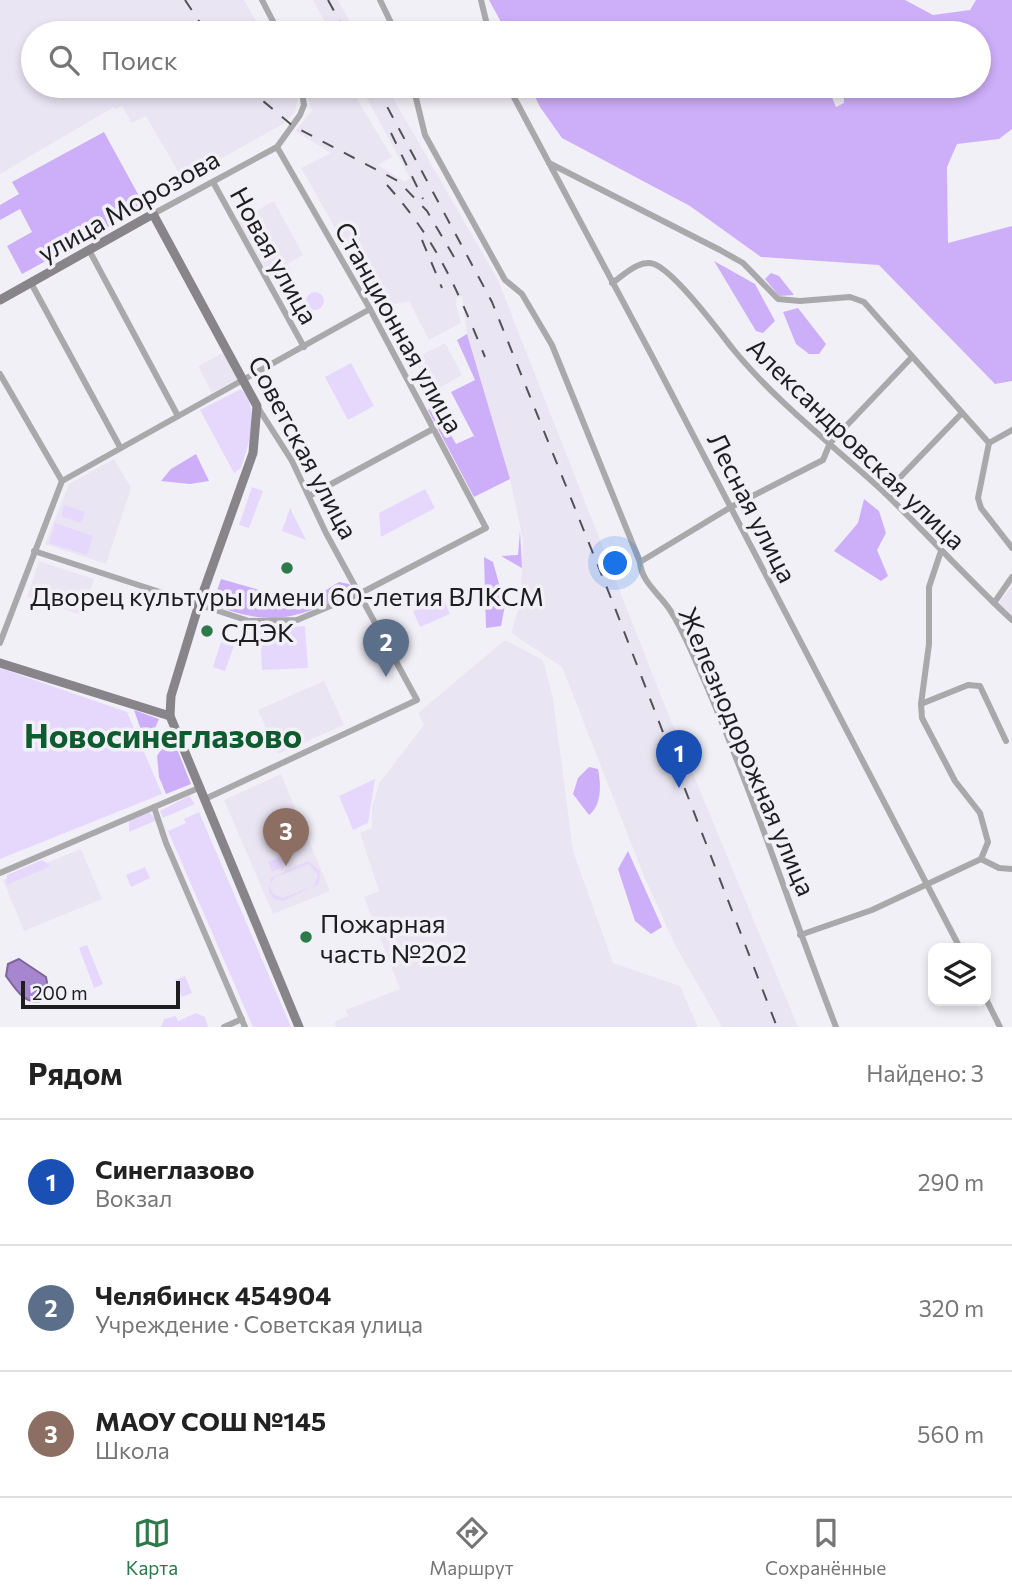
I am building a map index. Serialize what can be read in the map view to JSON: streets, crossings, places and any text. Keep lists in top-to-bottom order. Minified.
{"streets":{"street":["улица Морозова","Новая улица","Станционная улица","Александровская улица","Советская улица","Лесная улица","Железнодорожная улица"]},"crossings":[["улица Морозова","Новая улица"],["улица Морозова","Станционная улица"],["улица Морозова","Советская улица"],["Станционная улица","Советская улица"],["Александровская улица","Лесная улица"]],"districts":["Новосинеглазово"],"places":["Дворец культуры имени 60-летия ВЛКСМ","СДЭК","Пожарная часть №202"],"scale_bar":"200 m","page":{"search":"Поиск","pins":["2","1","3"],"scale":"200 m","heading":["Рядом","Найдено: 3"],"list":[{"mark":"1","name":"Синеглазово","note":"Вокзал","value":"290 m"},{"mark":"2","name":"Челябинск 454904","note":"Учреждение · Советская улица","value":"320 m"},{"mark":"3","name":"МАОУ СОШ №145","note":"Школа","value":"560 m"}],"nav":["Карта","Маршрут","Сохранённые"]}}
